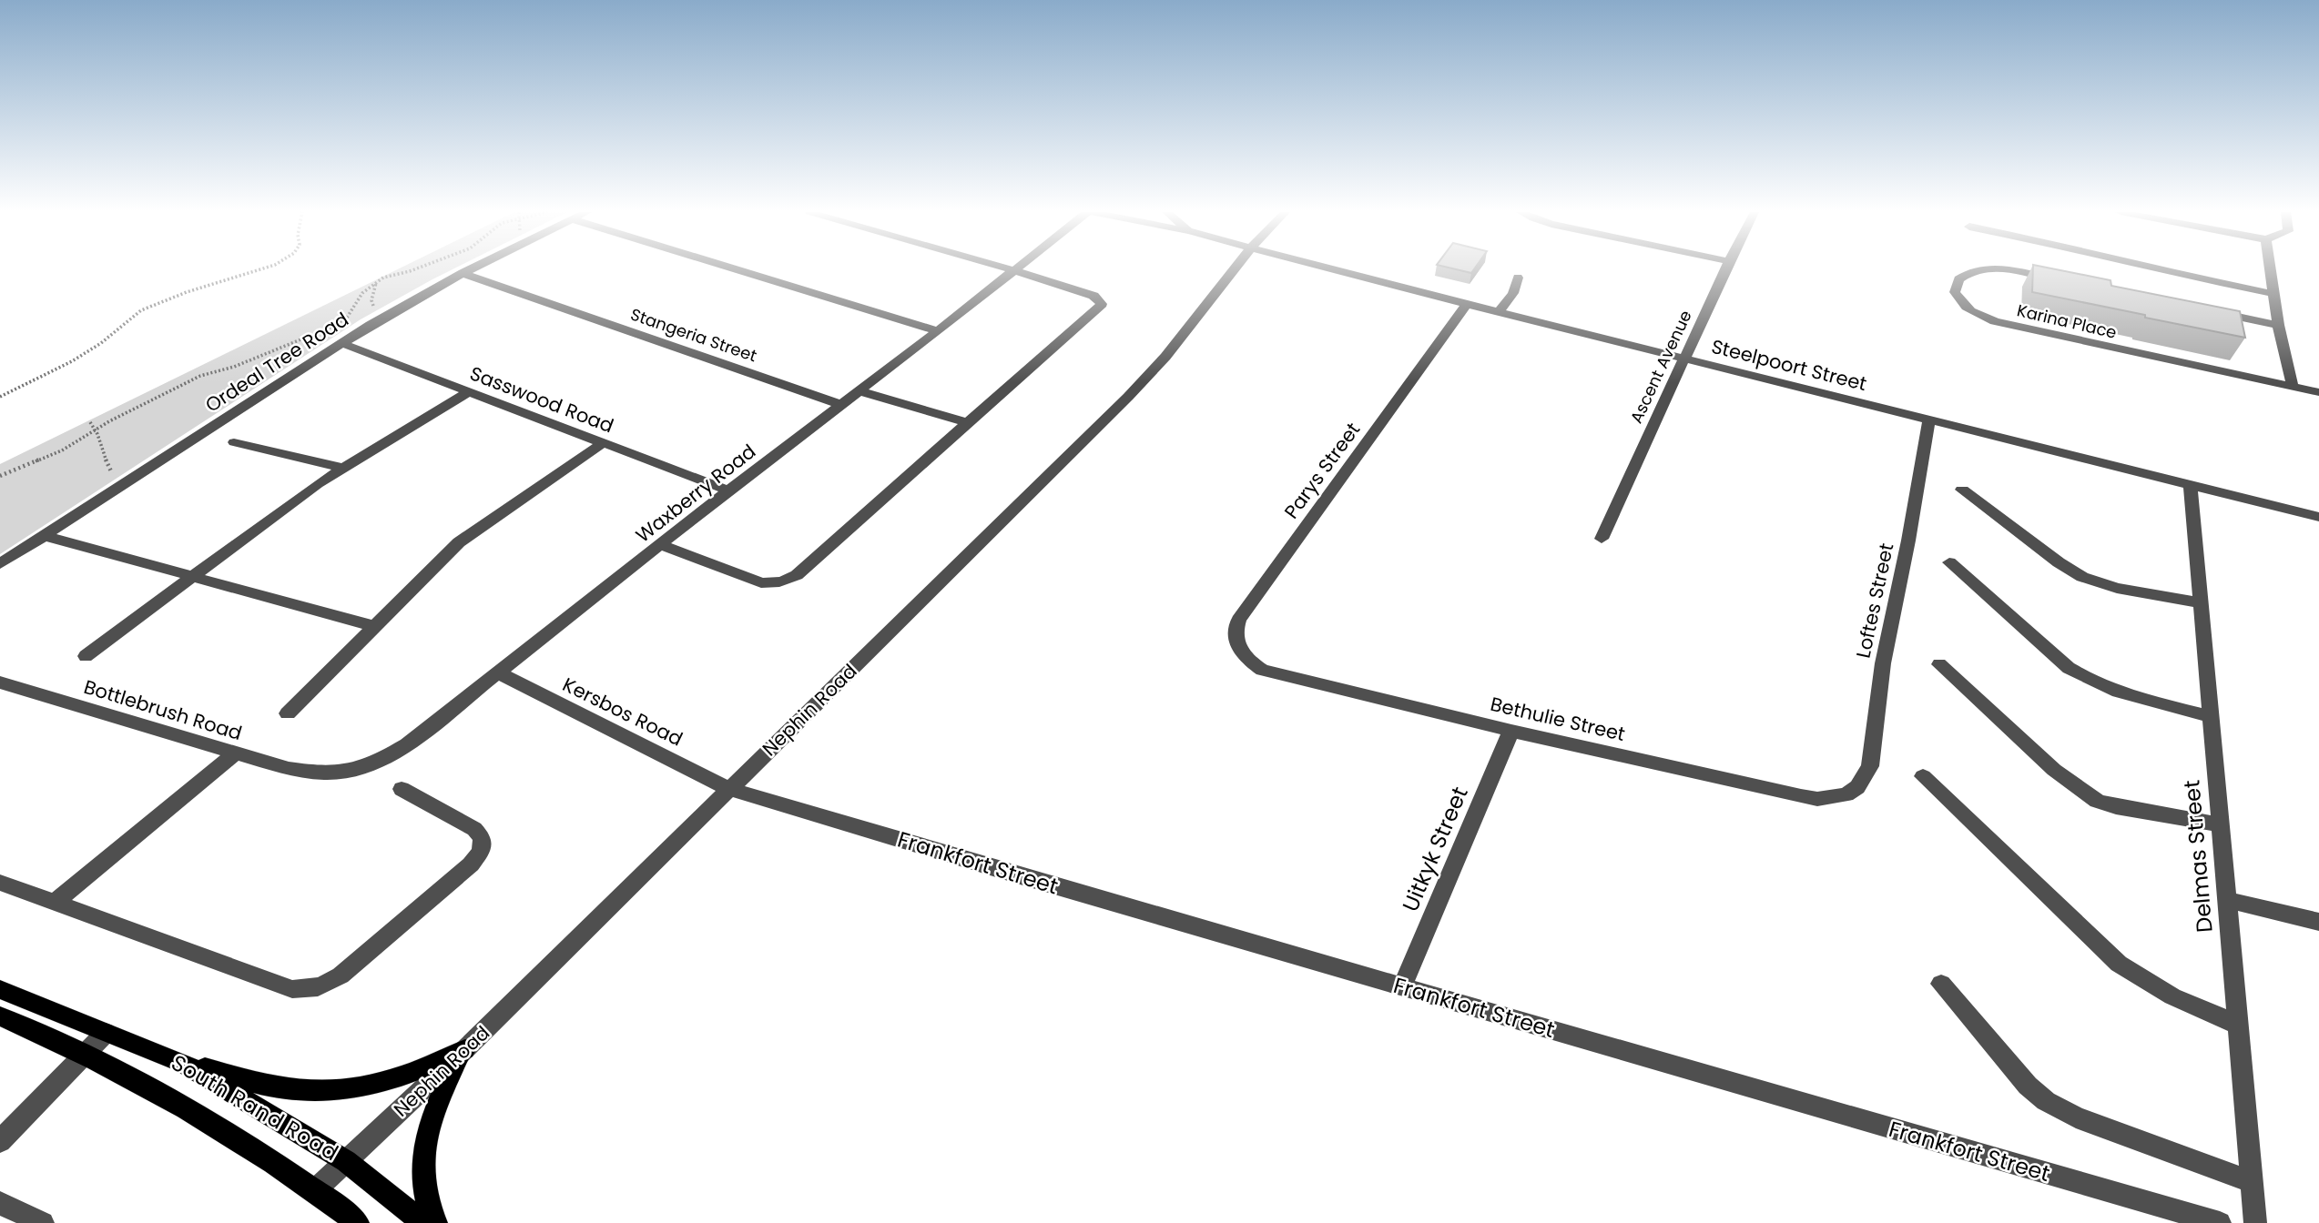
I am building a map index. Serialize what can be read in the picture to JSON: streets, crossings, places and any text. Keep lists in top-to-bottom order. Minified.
{"streets":{"main road":["South Rand Road"],"street":["Karina Place","Stangeria Street","Ordeal Tree Road","Steelpoort Street","Ascent Avenue","Sasswood Road","Parys Street","Waxberry Road","Loftes Street","Bottlebrush Road","Nephin Road","Kersbos Road","Bethulie Street","Uitkyk Street","Delmas Street","Frankfort Street"]},"crossings":[["Stangeria Street","Ordeal Tree Road"],["Stangeria Street","Waxberry Road"],["Ordeal Tree Road","Sasswood Road"],["Steelpoort Street","Ascent Avenue"],["Steelpoort Street","Parys Street"],["Steelpoort Street","Loftes Street"],["Steelpoort Street","Delmas Street"],["Sasswood Road","Waxberry Road"],["Parys Street","Bethulie Street"],["Waxberry Road","Bottlebrush Road"],["Waxberry Road","Kersbos Road"],["Loftes Street","Bethulie Street"],["Nephin Road","Kersbos Road"],["Nephin Road","Frankfort Street"],["Nephin Road","South Rand Road"],["Kersbos Road","Frankfort Street"],["Bethulie Street","Uitkyk Street"],["Uitkyk Street","Frankfort Street"]]}
